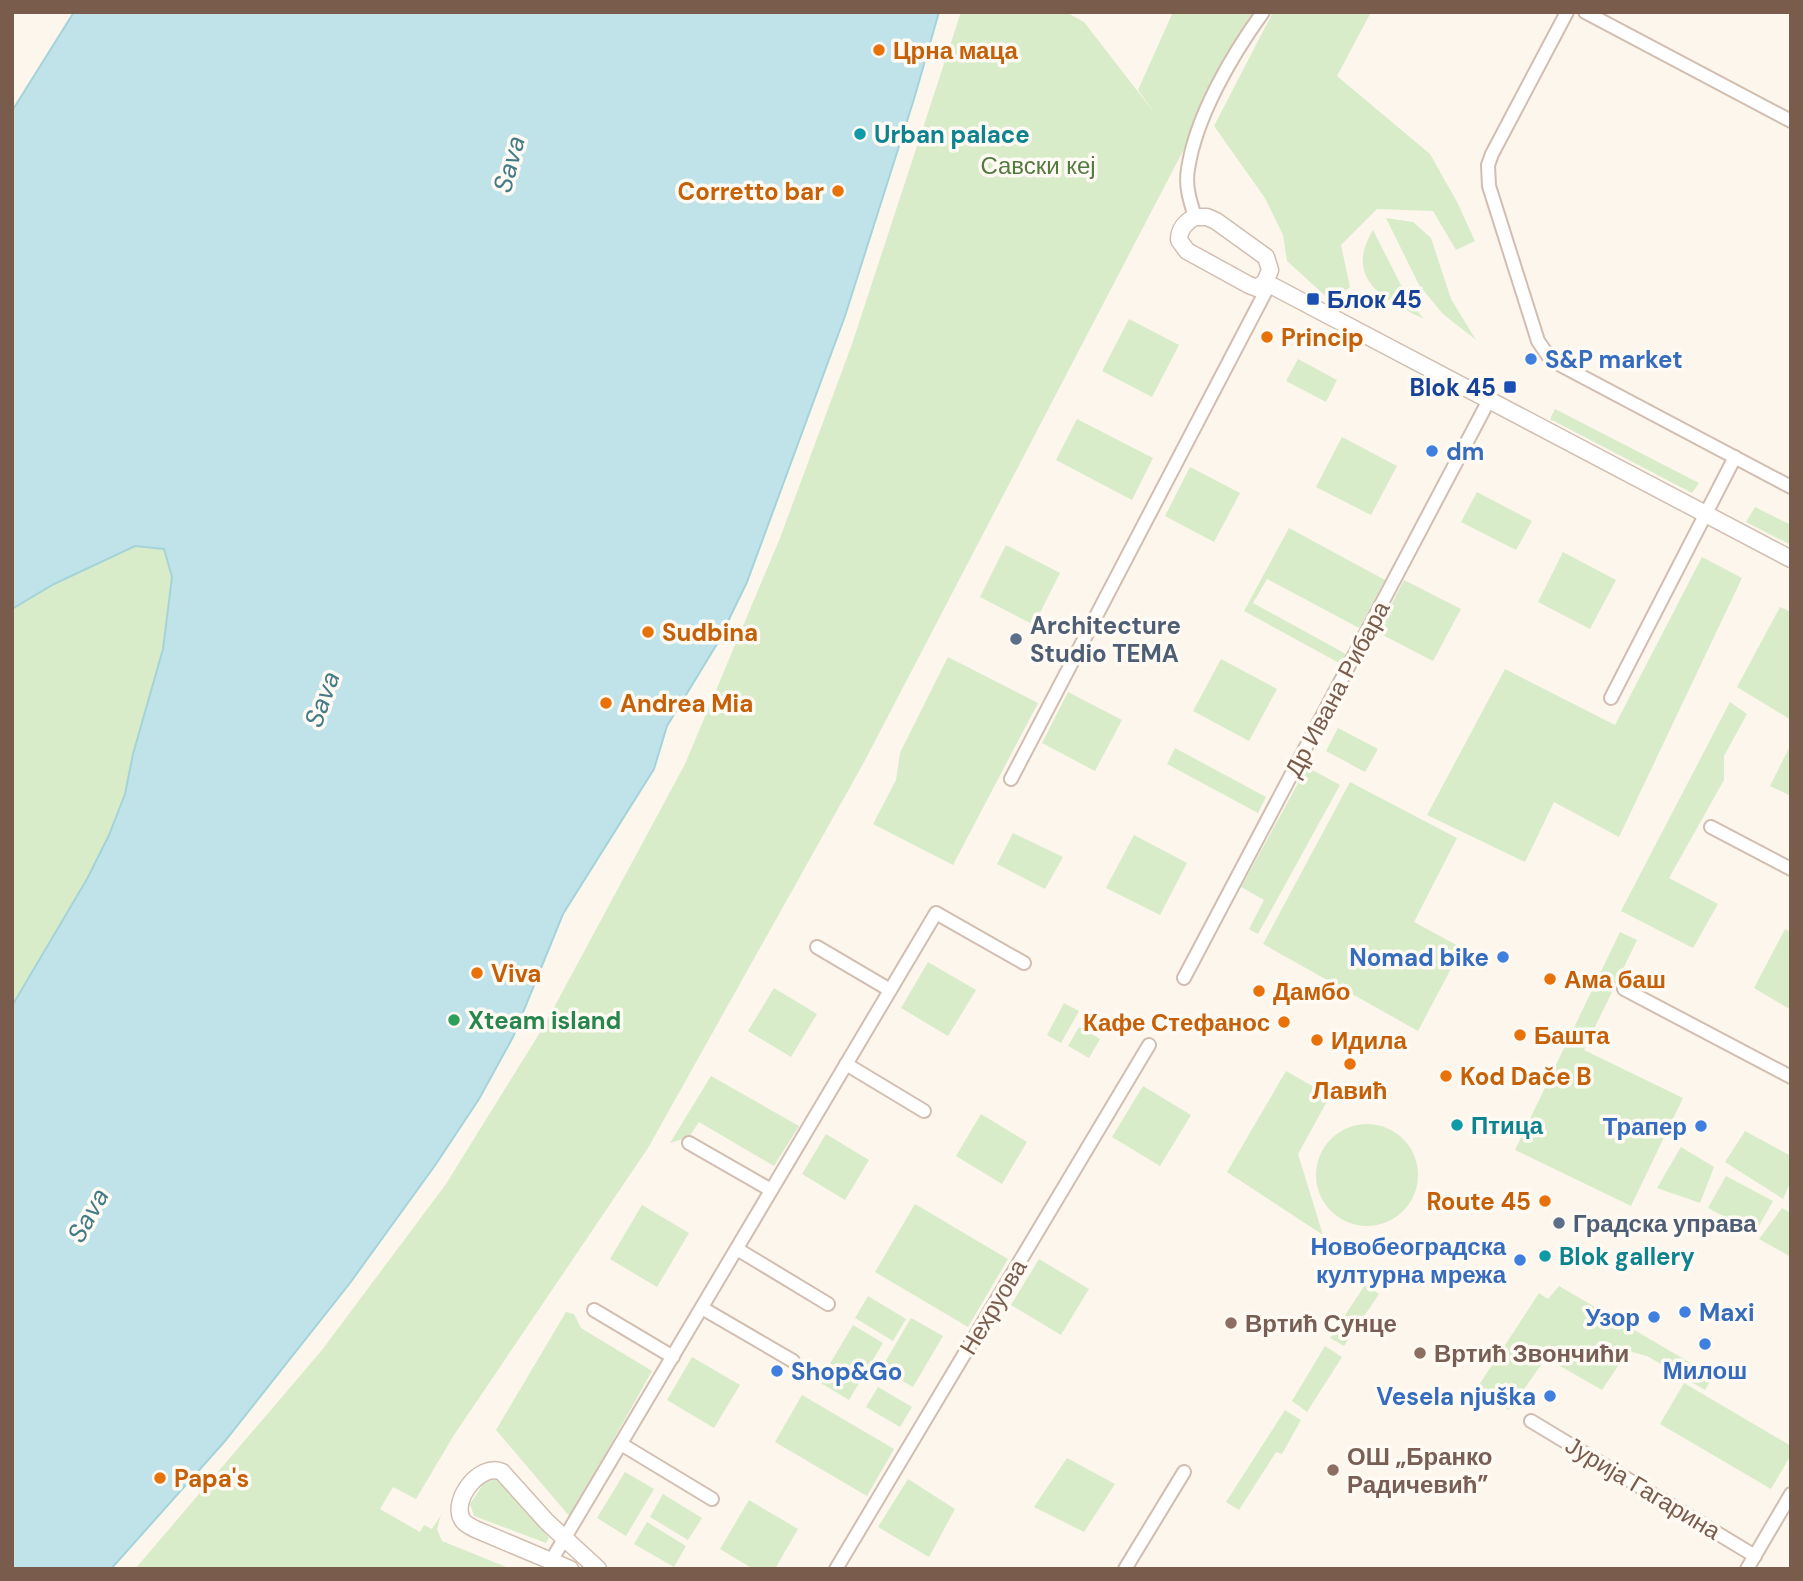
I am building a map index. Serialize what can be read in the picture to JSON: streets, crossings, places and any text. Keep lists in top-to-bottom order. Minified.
{"streets":{"street":["Др Ивана Рибара","Нехруова","Јурија Гагарина"]},"water":["Sava"],"parks":["Савски кеј"],"places":{"other":["Црна маца","Urban palace","Corretto bar","Princip","S&P market","dm","Sudbina","Architecture Studio TEMA","Andrea Mia","Nomad bike","Viva","Ама баш","Дамбо","Xteam island","Кафе Стефанос","Башта","Идила","Лавић","Kod Dače B","Птица","Трапер","Route 45","Градска управа","Blok gallery","Новобеоградска културна мрежа","Maxi","Узор","Вртић Сунце","Милош","Вртић Звончићи","Shop&Go","Vesela njuška","ОШ „Бранко Радичевић”","Papa's"],"transit":["Блок 45","Blok 45"]}}
